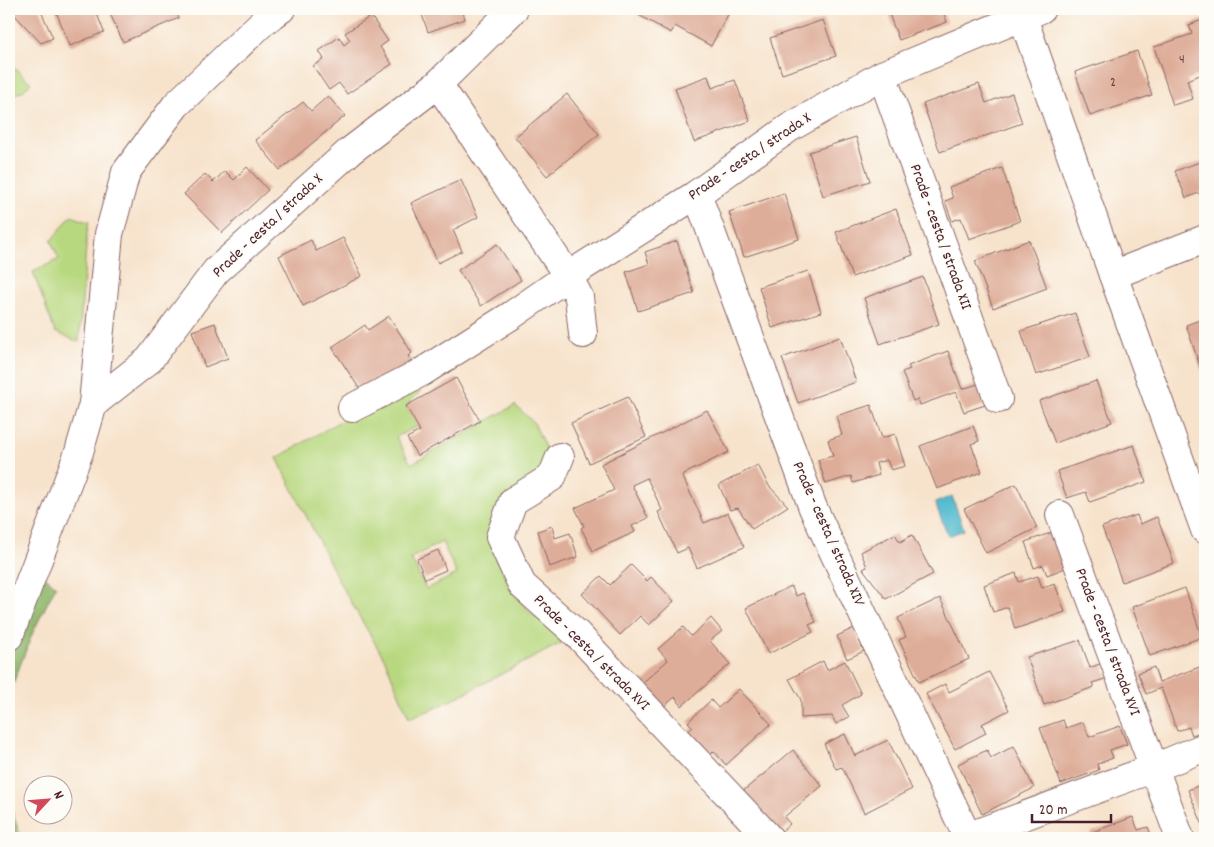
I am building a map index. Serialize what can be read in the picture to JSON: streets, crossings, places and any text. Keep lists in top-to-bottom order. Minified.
{"streets":{"street":["Prade - cesta / strada X","Prade - cesta / strada XII","Prade - cesta / strada XIV","Prade - cesta / strada XVI"]},"crossings":[["Prade - cesta / strada X","Prade - cesta / strada XII"],["Prade - cesta / strada X","Prade - cesta / strada XIV"]],"house_numbers":["4","2"],"scale_bar":"20 m","north":"top right"}
